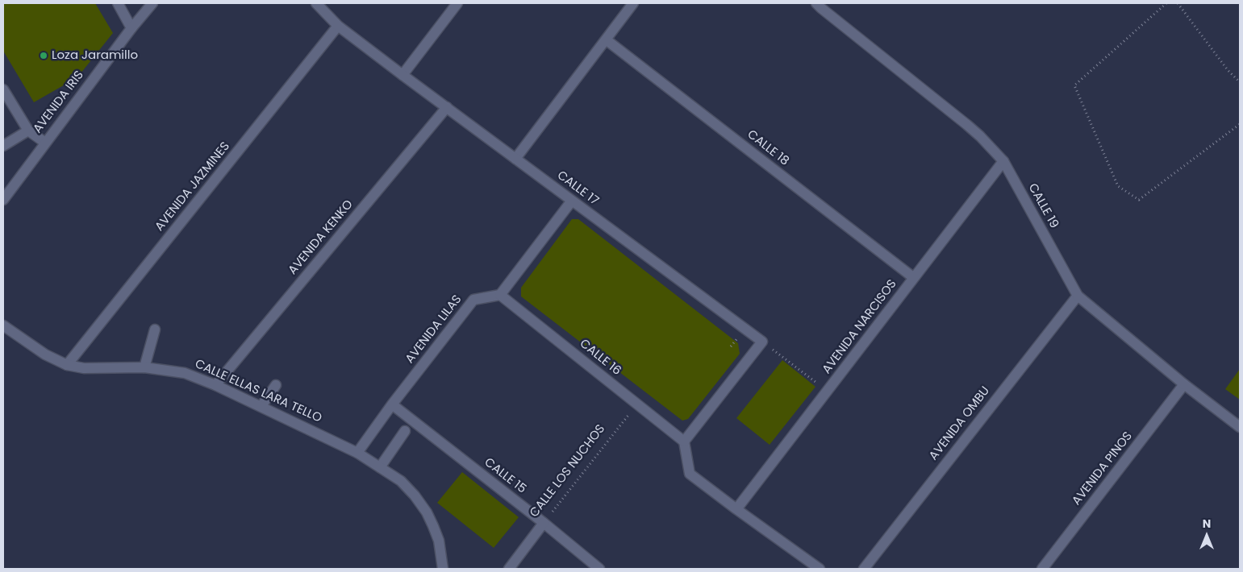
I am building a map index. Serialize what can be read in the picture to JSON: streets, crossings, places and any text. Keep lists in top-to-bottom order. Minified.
{"streets":{"street":["AVENIDA IRIS","CALLE 18","AVENIDA JAZMINES","CALLE 17","CALLE 19","AVENIDA KENKO","AVENIDA NARCISOS","AVENIDA LILAS","CALLE 16","CALLE ELLAS LARA TELLO","AVENIDA OMBU","AVENIDA PINOS","CALLE LOS NUCHOS","CALLE 15"]},"crossings":[["CALLE 18","AVENIDA NARCISOS"],["AVENIDA JAZMINES","CALLE 17"],["AVENIDA JAZMINES","CALLE ELLAS LARA TELLO"],["CALLE 17","AVENIDA KENKO"],["CALLE 19","AVENIDA NARCISOS"],["CALLE 19","AVENIDA OMBU"],["CALLE 19","AVENIDA PINOS"],["AVENIDA KENKO","CALLE ELLAS LARA TELLO"],["AVENIDA LILAS","CALLE 16"],["AVENIDA LILAS","CALLE ELLAS LARA TELLO"],["AVENIDA LILAS","CALLE 15"],["CALLE 16","CALLE LOS NUCHOS"],["CALLE LOS NUCHOS","CALLE 15"]],"places":["Loza Jaramillo"],"north":"top"}
